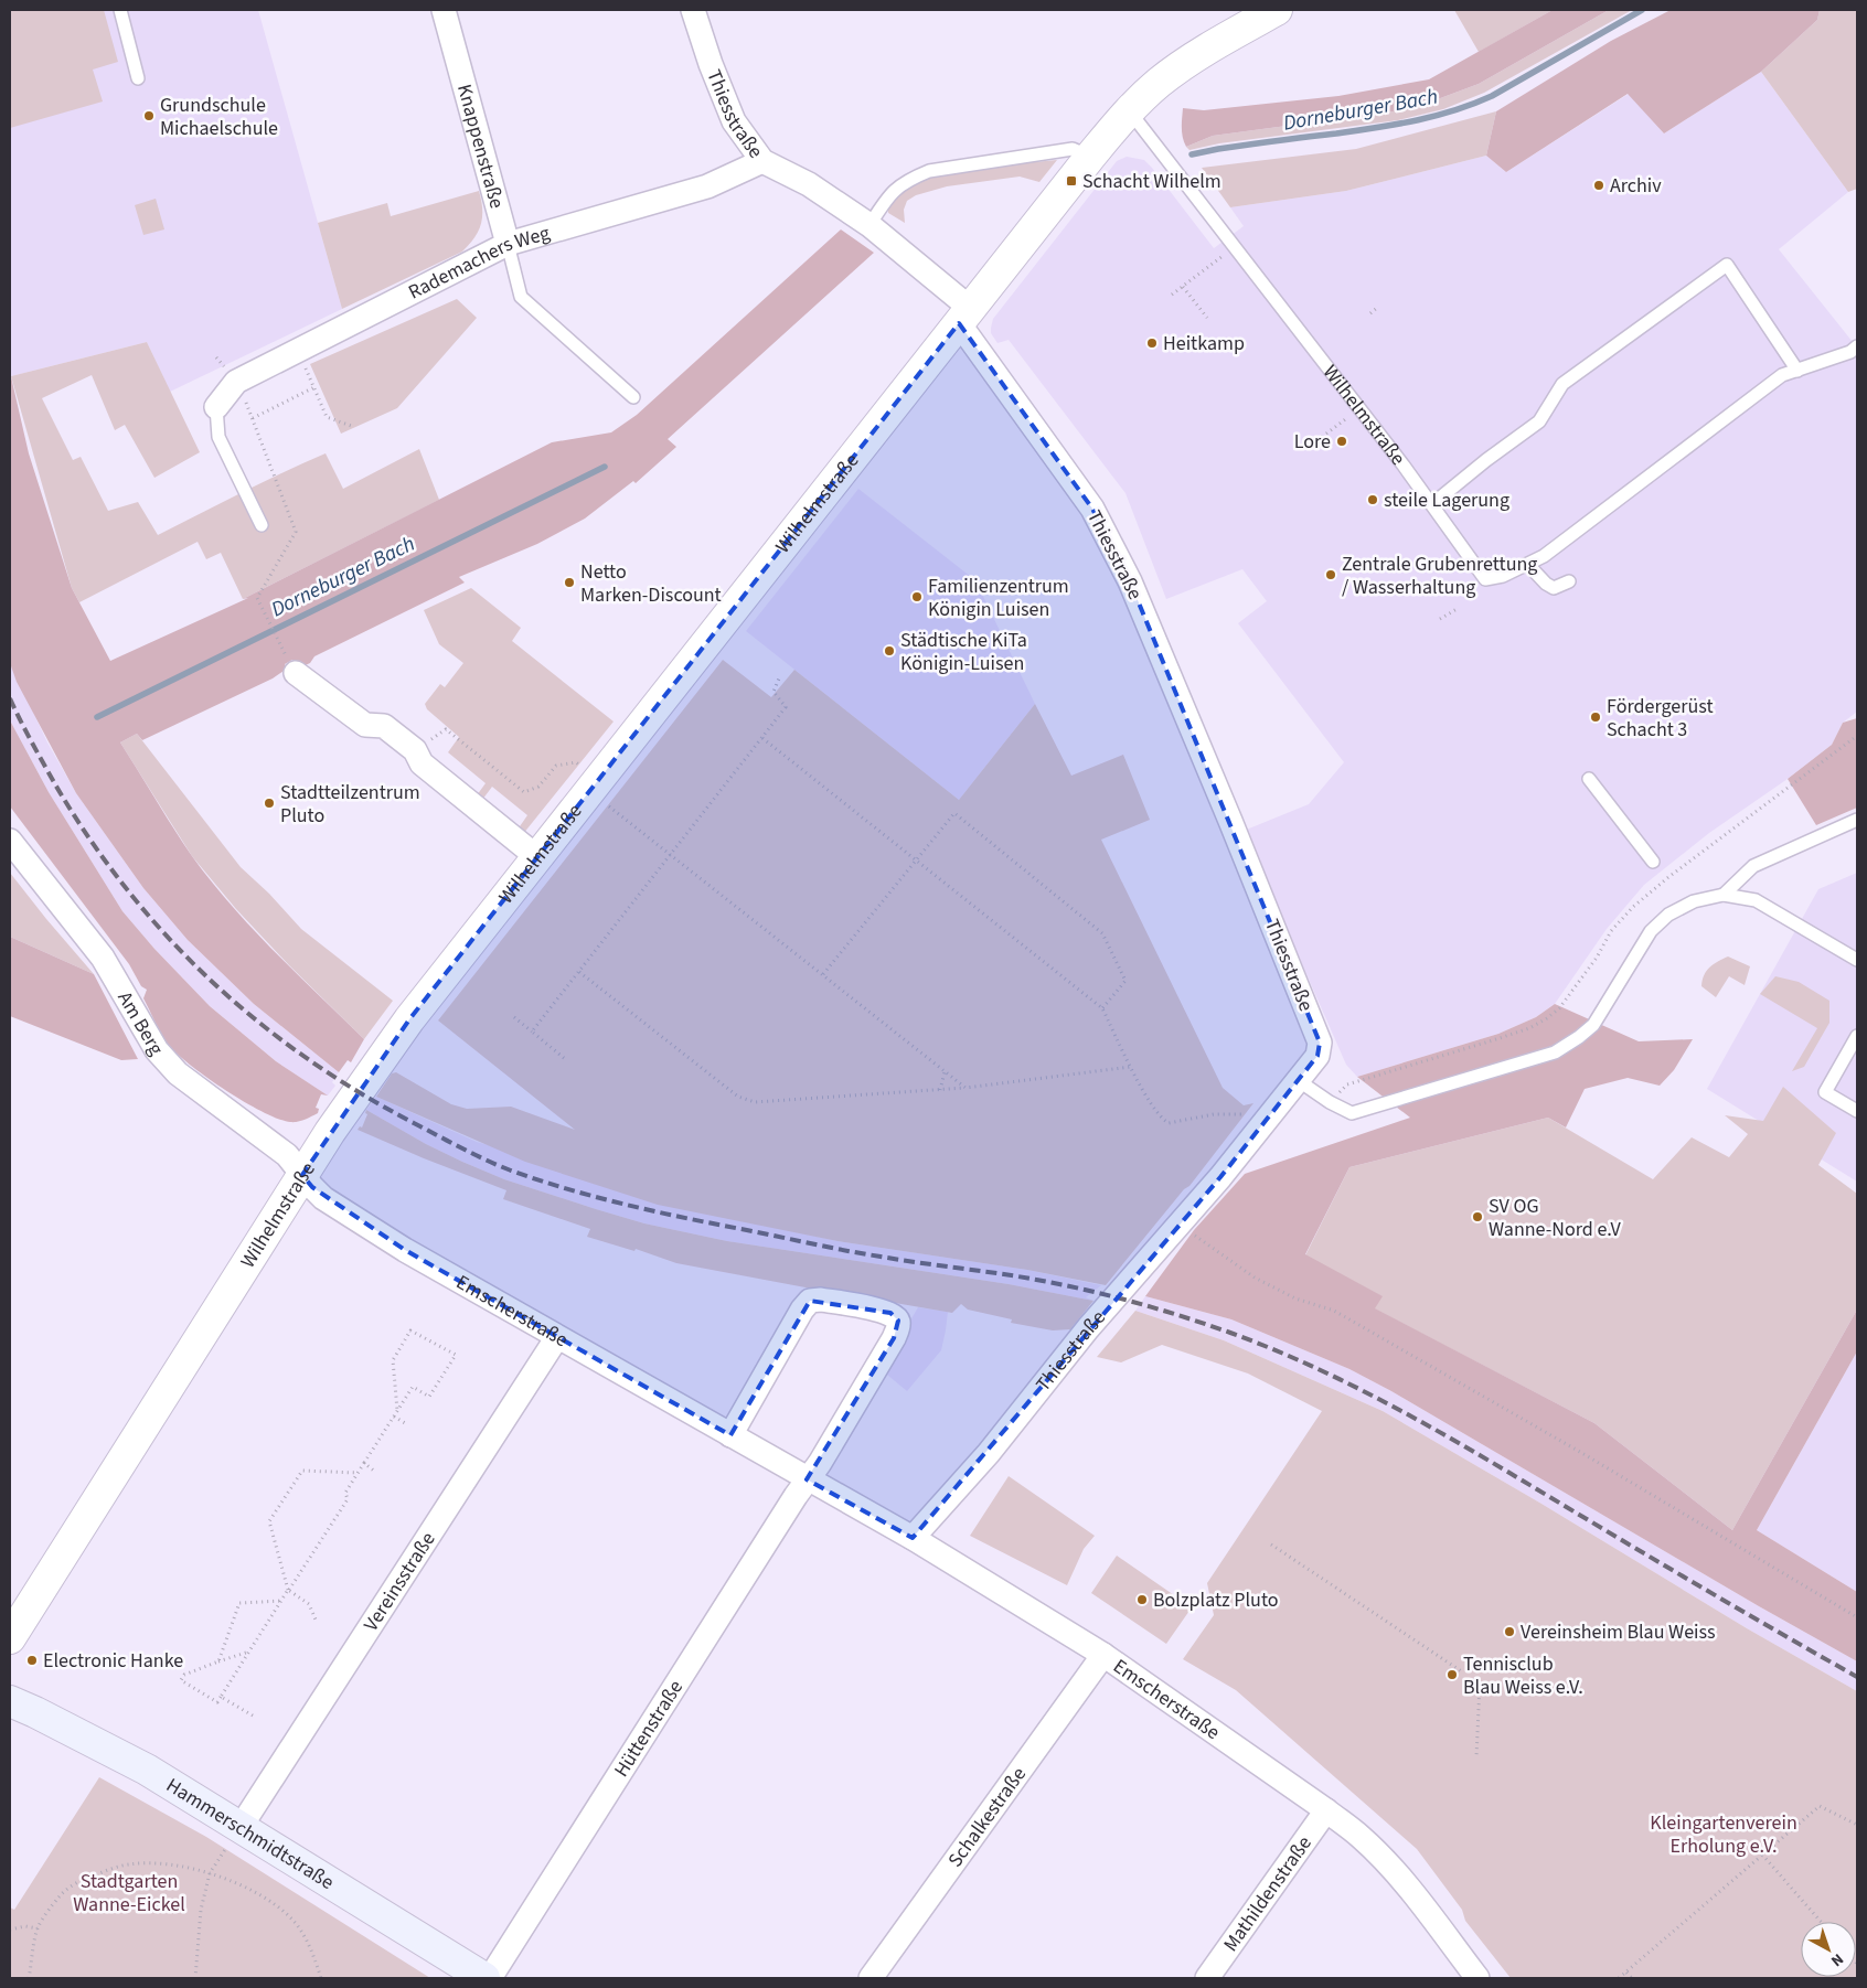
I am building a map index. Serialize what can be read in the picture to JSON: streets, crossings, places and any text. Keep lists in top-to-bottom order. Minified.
{"streets":{"main road":["Hammerschmidtstraße"],"street":["Thiesstraße","Knappenstraße","Rademachers Weg","Wilhelmstraße","Am Berg","Emscherstraße","Vereinsstraße","Hüttenstraße","Schalkestraße","Mathildenstraße"]},"crossings":[["Thiesstraße","Rademachers Weg"],["Thiesstraße","Wilhelmstraße"],["Thiesstraße","Emscherstraße"],["Knappenstraße","Rademachers Weg"],["Wilhelmstraße","Am Berg"],["Wilhelmstraße","Emscherstraße"],["Am Berg","Emscherstraße"],["Emscherstraße","Vereinsstraße"],["Emscherstraße","Hüttenstraße"],["Emscherstraße","Schalkestraße"],["Emscherstraße","Mathildenstraße"],["Vereinsstraße","Hammerschmidtstraße"]],"water":["Dorneburger Bach"],"parks":["Kleingartenverein Erholung e.V.","Stadtgarten Wanne-Eickel"],"places":{"other":["Grundschule Michaelschule","Archiv","Heitkamp","Lore","steile Lagerung","Zentrale Grubenrettung / Wasserhaltung","Netto Marken-Discount","Familienzentrum Königin Luisen","Städtische KiTa Königin-Luisen","Fördergerüst Schacht 3","Stadtteilzentrum Pluto","SV OG Wanne-Nord e.V","Bolzplatz Pluto","Vereinsheim Blau Weiss","Electronic Hanke","Tennisclub Blau Weiss e.V."],"transit":["Schacht Wilhelm"]},"north":"bottom right"}
